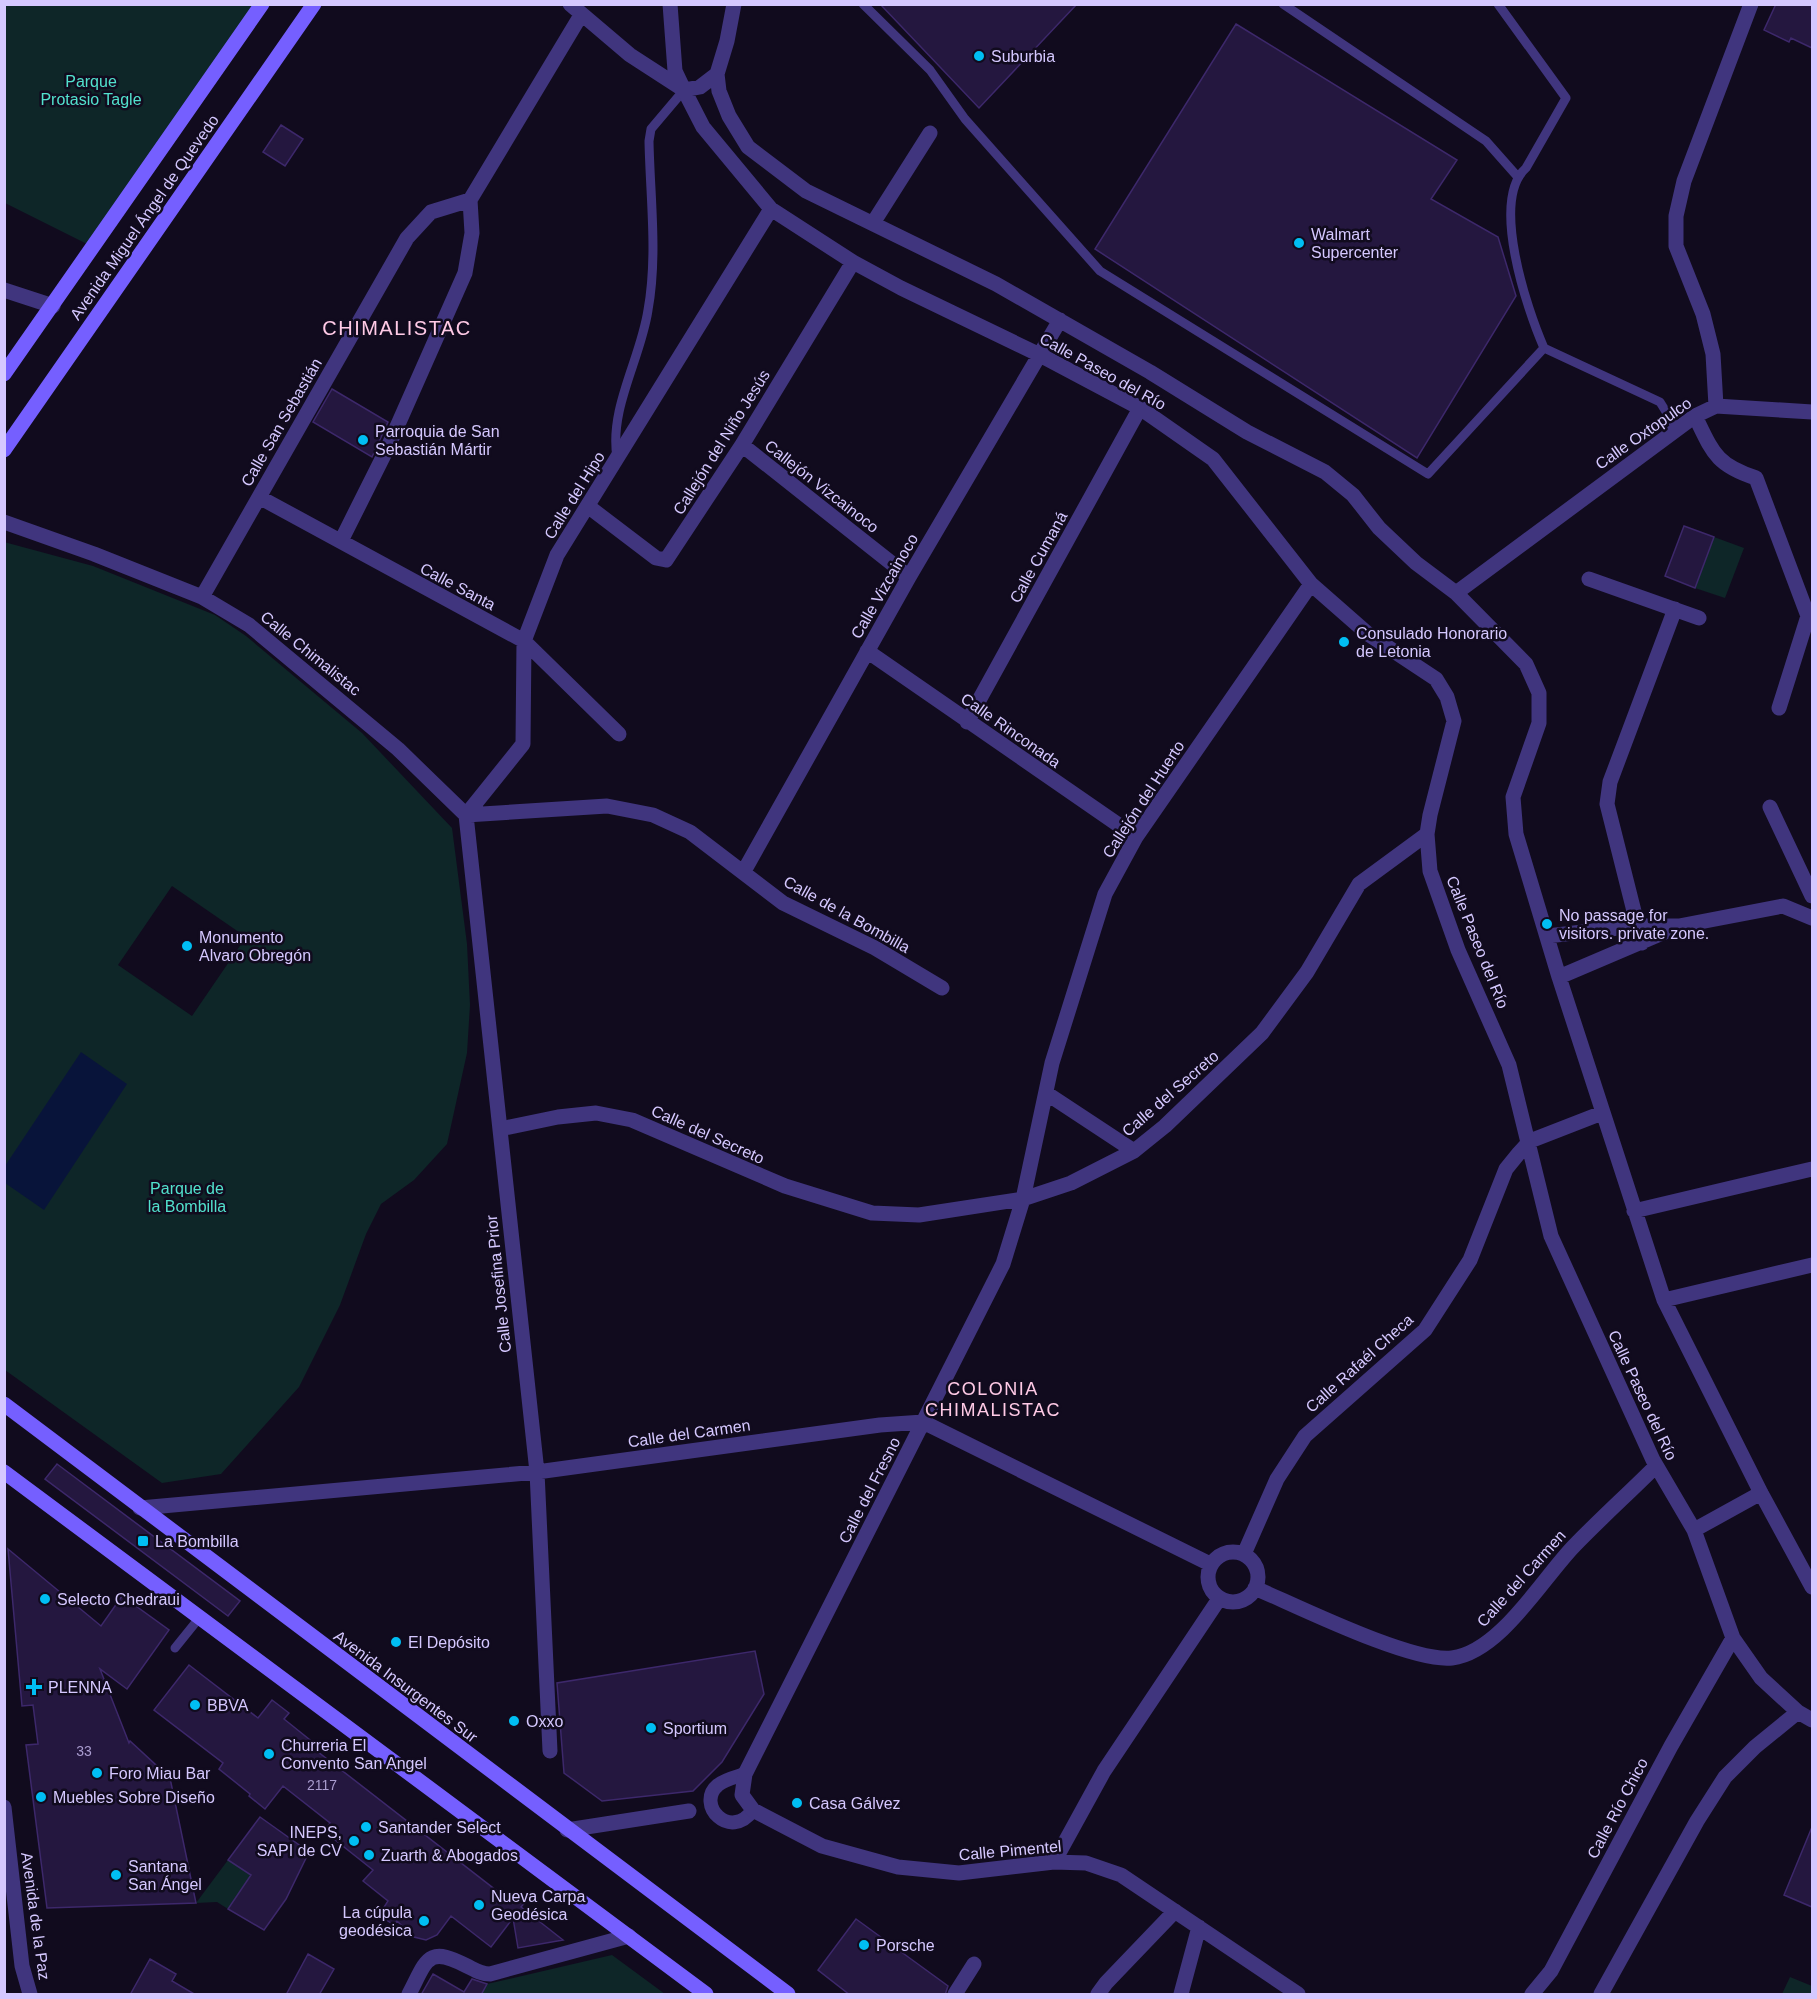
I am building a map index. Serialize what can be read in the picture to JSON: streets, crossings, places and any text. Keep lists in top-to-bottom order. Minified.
{"streets":{"main road":["Avenida Miguel Ángel de Quevedo","Avenida Insurgentes Sur"],"street":["Calle Paseo del Río","Calle San Sebastián","Calle Oxtopulco","Callejón del Niño Jesús","Callejón Vizcainoco","Calle del Hipo","Calle Cumaná","Calle Santa","Calle Vizcainoco","Calle Chimalistac","Calle Rinconada","Callejón del Huerto","Calle de la Bombilla","Calle del Secreto","Calle Josefina Prior","Calle Rafaél Checa","Calle del Carmen","Calle del Fresno","Calle Río Chico","Calle Pimentel","Avenida de la Paz"]},"crossings":[["Calle Paseo del Río","Calle Oxtopulco"],["Calle Paseo del Río","Callejón del Niño Jesús"],["Calle Paseo del Río","Calle del Hipo"],["Calle Paseo del Río","Calle Cumaná"],["Calle Paseo del Río","Calle Vizcainoco"],["Calle Paseo del Río","Callejón del Huerto"],["Calle Paseo del Río","Calle del Secreto"],["Calle Paseo del Río","Calle Rafaél Checa"],["Calle Paseo del Río","Calle del Carmen"],["Calle Paseo del Río","Calle Río Chico"],["Calle San Sebastián","Calle Santa"],["Calle San Sebastián","Calle Chimalistac"],["Callejón del Niño Jesús","Callejón Vizcainoco"],["Callejón del Niño Jesús","Calle del Hipo"],["Callejón Vizcainoco","Calle Vizcainoco"],["Calle del Hipo","Calle Santa"],["Calle del Hipo","Calle Chimalistac"],["Calle del Hipo","Calle de la Bombilla"],["Calle del Hipo","Calle Josefina Prior"],["Calle Cumaná","Calle Rinconada"],["Calle Vizcainoco","Calle Rinconada"],["Calle Vizcainoco","Calle de la Bombilla"],["Calle Chimalistac","Calle de la Bombilla"],["Calle Chimalistac","Calle Josefina Prior"],["Calle Rinconada","Callejón del Huerto"],["Callejón del Huerto","Calle del Secreto"],["Callejón del Huerto","Calle del Fresno"],["Calle de la Bombilla","Calle Josefina Prior"],["Calle del Secreto","Calle Josefina Prior"],["Calle del Secreto","Calle del Fresno"],["Calle Josefina Prior","Calle del Carmen"],["Calle Rafaél Checa","Calle del Carmen"],["Calle del Carmen","Calle del Fresno"],["Calle del Carmen","Avenida Insurgentes Sur"],["Calle del Fresno","Calle Pimentel"]],"districts":["CHIMALISTAC","COLONIA CHIMALISTAC"],"parks":["Parque Protasio Tagle","Parque de la Bombilla"],"places":{"other":["Suburbia","Walmart Supercenter","Parroquia de San Sebastián Mártir","Consulado Honorario de Letonia","No passage for visitors. private zone.","Monumento Alvaro Obregón","Selecto Chedraui","El Depósito","BBVA","Oxxo","Sportium","Churreria El Convento San Angel","Foro Miau Bar","Muebles Sobre Diseño","Casa Gálvez","Santander Select","INEPS, SAPI de CV","Zuarth & Abogados","Santana San Ángel","Nueva Carpa Geodésica","La cúpula geodésica","Porsche"],"transit":["La Bombilla"],"health":["PLENNA"]},"house_numbers":["33","2117"]}
